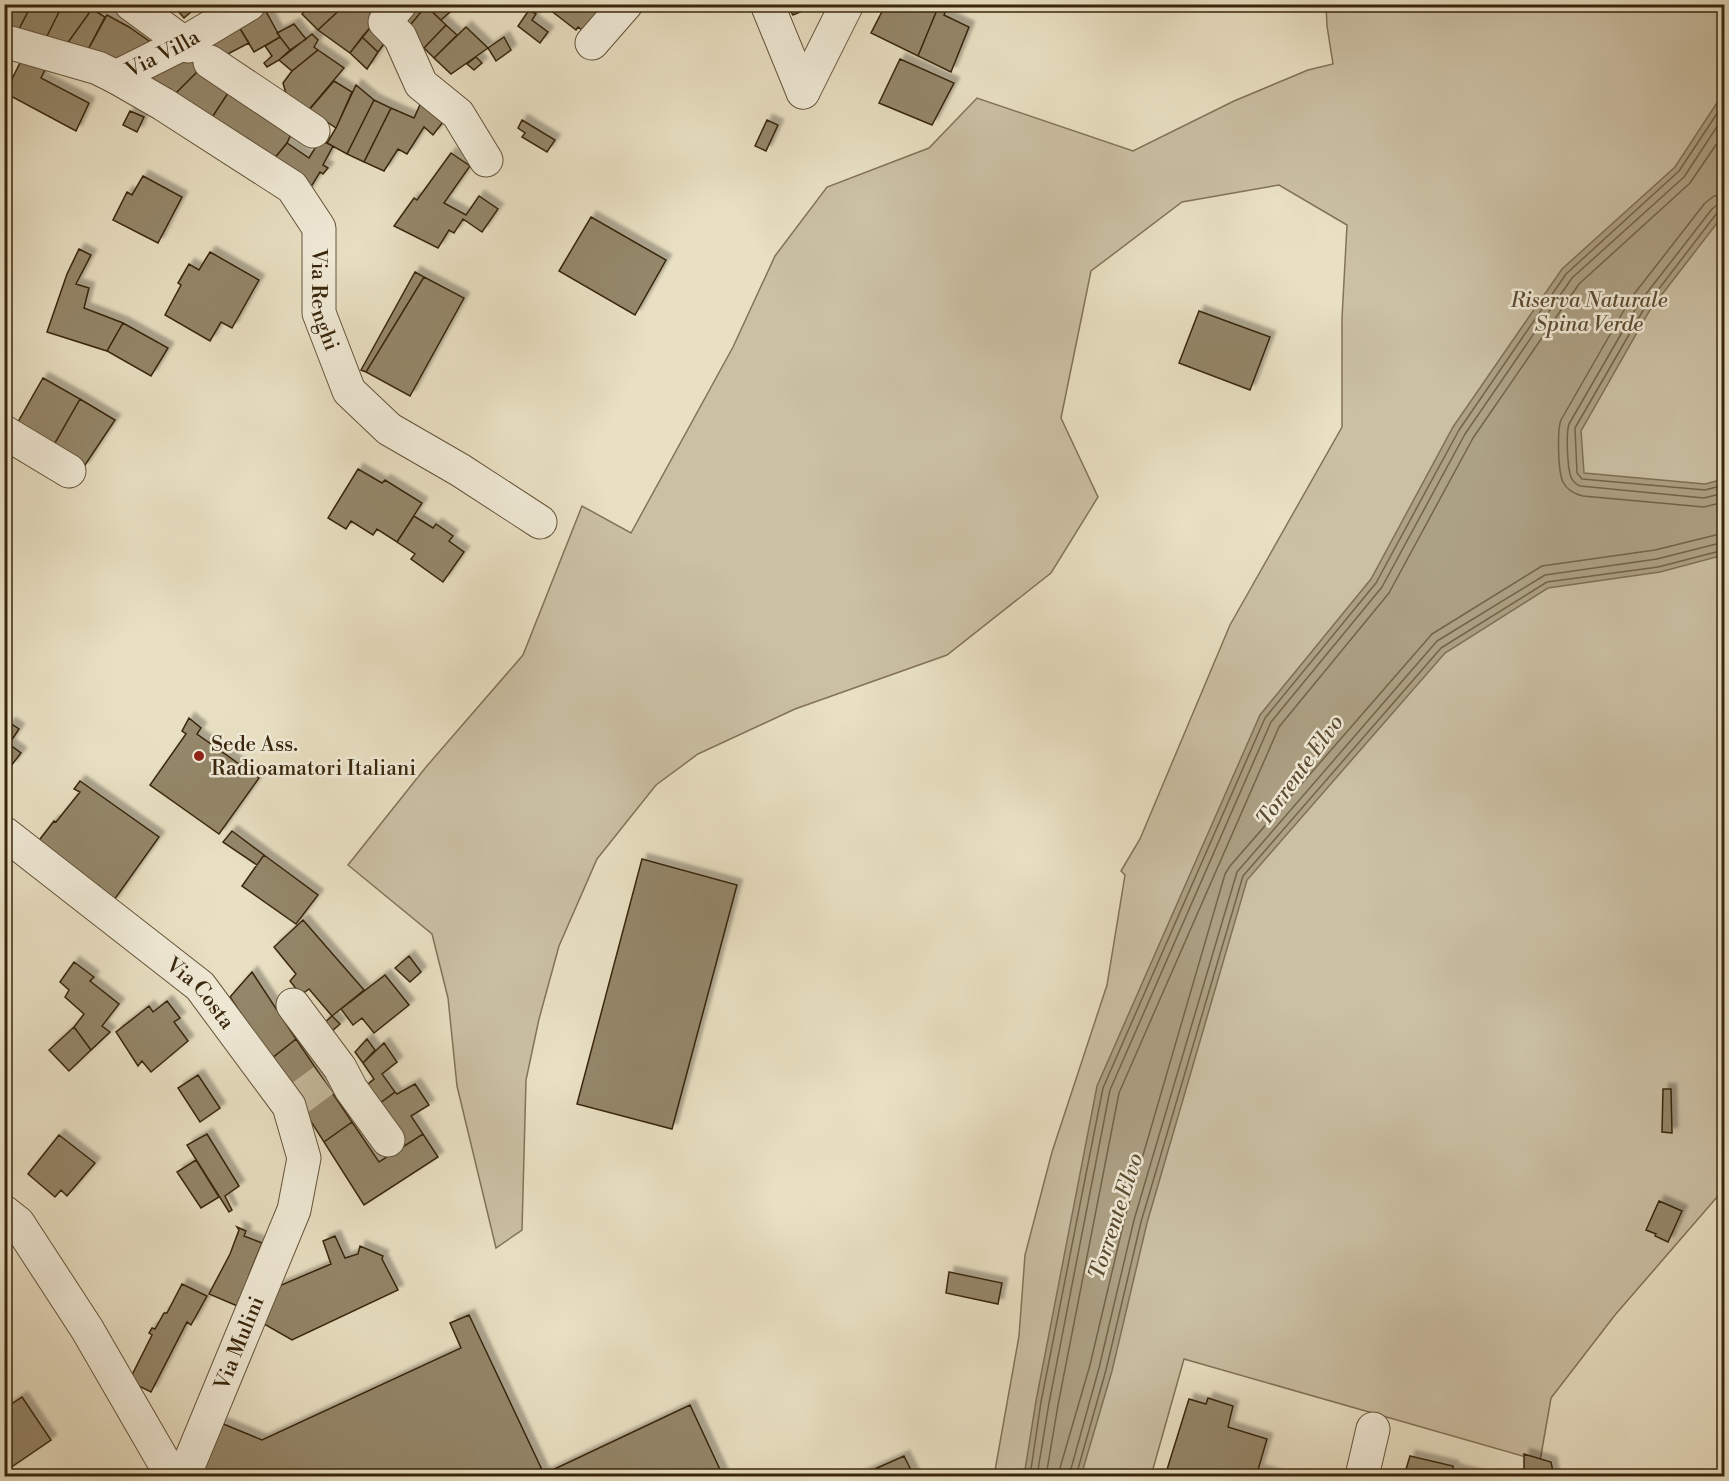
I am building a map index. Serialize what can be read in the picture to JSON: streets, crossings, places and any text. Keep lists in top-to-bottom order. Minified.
{"streets":{"street":["Via Villa","Via Renghi","Via Costa","Via Mulini"]},"crossings":[["Via Villa","Via Renghi"],["Via Costa","Via Mulini"]],"water":["Torrente Elvo"],"parks":["Riserva Naturale Spina Verde"],"places":["Sede Ass. Radioamatori Italiani"]}
